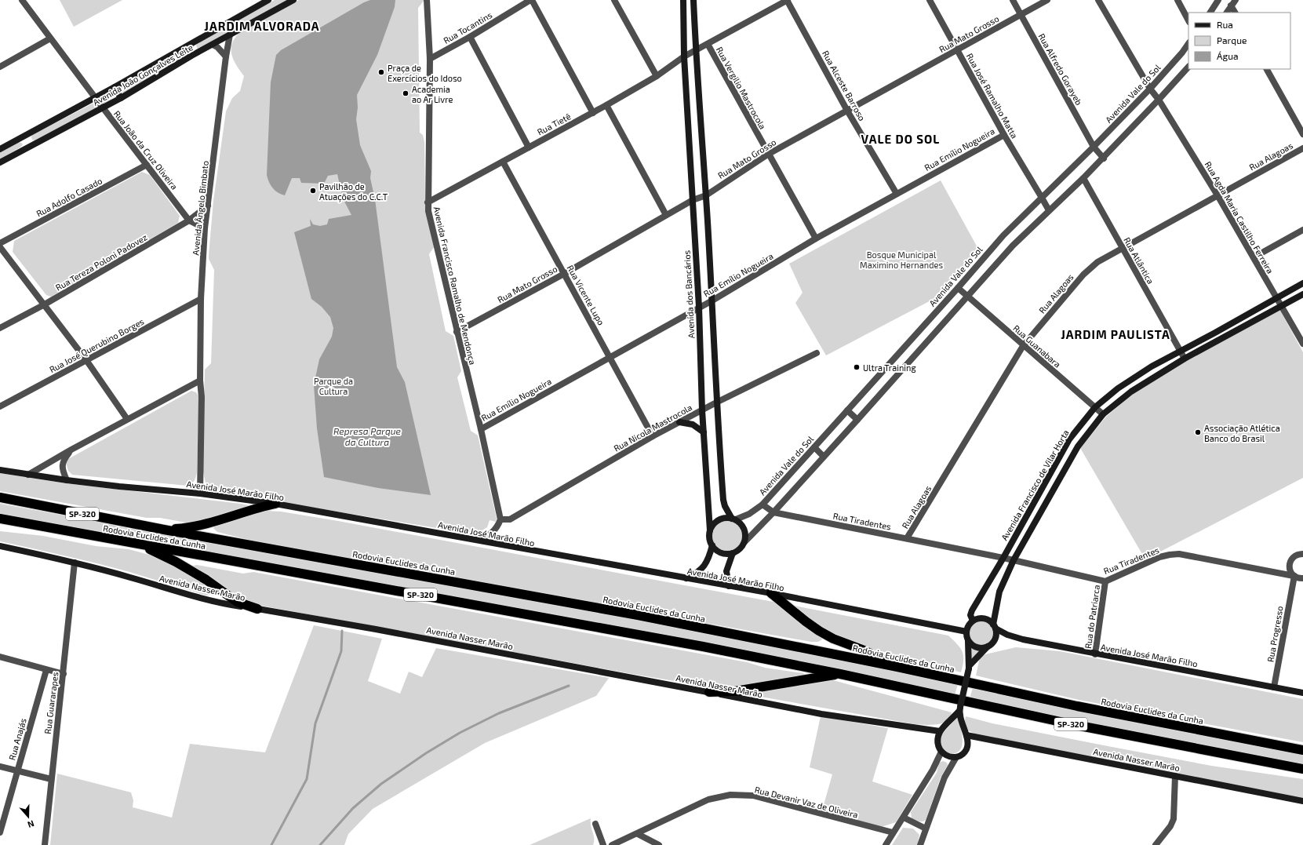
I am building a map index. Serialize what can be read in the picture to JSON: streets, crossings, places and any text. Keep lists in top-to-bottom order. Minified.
{"streets":{"highway":["SP-320","Rodovia Euclides da Cunha"],"main road":["Avenida João Gonçalves Leite","Avenida dos Bancários","Avenida Francisco de Vilar Horta","Avenida José Marão Filho","Avenida Nasser Marão"],"street":["Rua Tocantins","Rua Mato Grosso","Rua Alfredo Gorayeb","Rua Alceste Barroso","Rua Vergilio Mastrocola","Avenida Vale do Sol","Rua José Ramalho Matta","Rua Tietê","Rua Emílio Nogueira","Rua João da Cruz Oliveira","Rua Alagoas","Rua Adolfo Casado","Avenida Ângelo Bimbato","Rua Agda Maria Castilho Ferreira","Rua Atlântica","Rua Tereza Poloni Padovez","Avenida Francisco Ramalho de Mendonça","Rua Vicente Lupo","Rua José Querubino Borges","Rua Guanabara","Rua Nicola Mastrocola","Rua Tiradentes","Rua do Patriarca","Rua Progresso","Rua Guararapes","Rua Anajás","Rua Devanir Vaz de Oliveira"]},"crossings":[["Rua Tocantins","Avenida Francisco Ramalho de Mendonça"],["Rua Mato Grosso","Rua Alfredo Gorayeb"],["Rua Mato Grosso","Rua Alceste Barroso"],["Rua Mato Grosso","Rua Vergilio Mastrocola"],["Rua Mato Grosso","Rua José Ramalho Matta"],["Rua Mato Grosso","Avenida Francisco Ramalho de Mendonça"],["Rua Mato Grosso","Avenida dos Bancários"],["Rua Mato Grosso","Rua Vicente Lupo"],["Rua Alfredo Gorayeb","Avenida Vale do Sol"],["Avenida João Gonçalves Leite","Rua João da Cruz Oliveira"],["Avenida João Gonçalves Leite","Avenida Ângelo Bimbato"],["Rua Alceste Barroso","Rua Emílio Nogueira"],["Rua Vergilio Mastrocola","Rua Emílio Nogueira"],["Avenida Vale do Sol","Rua José Ramalho Matta"],["Avenida Vale do Sol","Rua Agda Maria Castilho Ferreira"],["Avenida Vale do Sol","Avenida dos Bancários"],["Avenida Vale do Sol","Rua Guanabara"],["Rua José Ramalho Matta","Rua Emílio Nogueira"],["Rua Tietê","Avenida Francisco Ramalho de Mendonça"],["Rua Tietê","Avenida dos Bancários"],["Rua Tietê","Rua Vicente Lupo"],["Rua Emílio Nogueira","Avenida Francisco Ramalho de Mendonça"],["Rua Emílio Nogueira","Avenida dos Bancários"],["Rua Emílio Nogueira","Rua Vicente Lupo"],["Rua João da Cruz Oliveira","Rua Adolfo Casado"],["Rua João da Cruz Oliveira","Avenida Ângelo Bimbato"],["Rua João da Cruz Oliveira","Rua Tereza Poloni Padovez"],["Rua Alagoas","Rua Agda Maria Castilho Ferreira"],["Rua Alagoas","Rua Atlântica"],["Rua Alagoas","Rua Guanabara"],["Rua Alagoas","Rua Tiradentes"],["Avenida Ângelo Bimbato","Rua Tereza Poloni Padovez"],["Avenida Ângelo Bimbato","Rua José Querubino Borges"],["Avenida Ângelo Bimbato","Avenida José Marão Filho"],["Rua Agda Maria Castilho Ferreira","Avenida Francisco de Vilar Horta"],["Rua Atlântica","Avenida Francisco de Vilar Horta"],["Avenida Francisco Ramalho de Mendonça","Rua Nicola Mastrocola"],["Avenida dos Bancários","Rua Nicola Mastrocola"],["Rua Vicente Lupo","Rua Nicola Mastrocola"],["Rua Guanabara","Avenida Francisco de Vilar Horta"],["Avenida Francisco de Vilar Horta","Avenida José Marão Filho"],["Avenida Francisco de Vilar Horta","Rua Tiradentes"],["Avenida José Marão Filho","Rua do Patriarca"],["Avenida José Marão Filho","Rua Progresso"],["Rua Tiradentes","Rua do Patriarca"],["Rua Tiradentes","Rua Progresso"],["Avenida Nasser Marão","Rua Guararapes"]],"districts":["JARDIM ALVORADA","VALE DO SOL","JARDIM PAULISTA"],"water":["Represa Parque da Cultura"],"parks":["Bosque Municipal Maximino Hernandes","Parque da Cultura"],"places":["Praça de Exercícios do Idoso","Academia ao Ar Livre","Pavilhão de Atuações do C.C.T","Ultra Training","Associação Atlética Banco do Brasil"],"legend":["Rua","Parque","Água"],"north":"bottom"}
